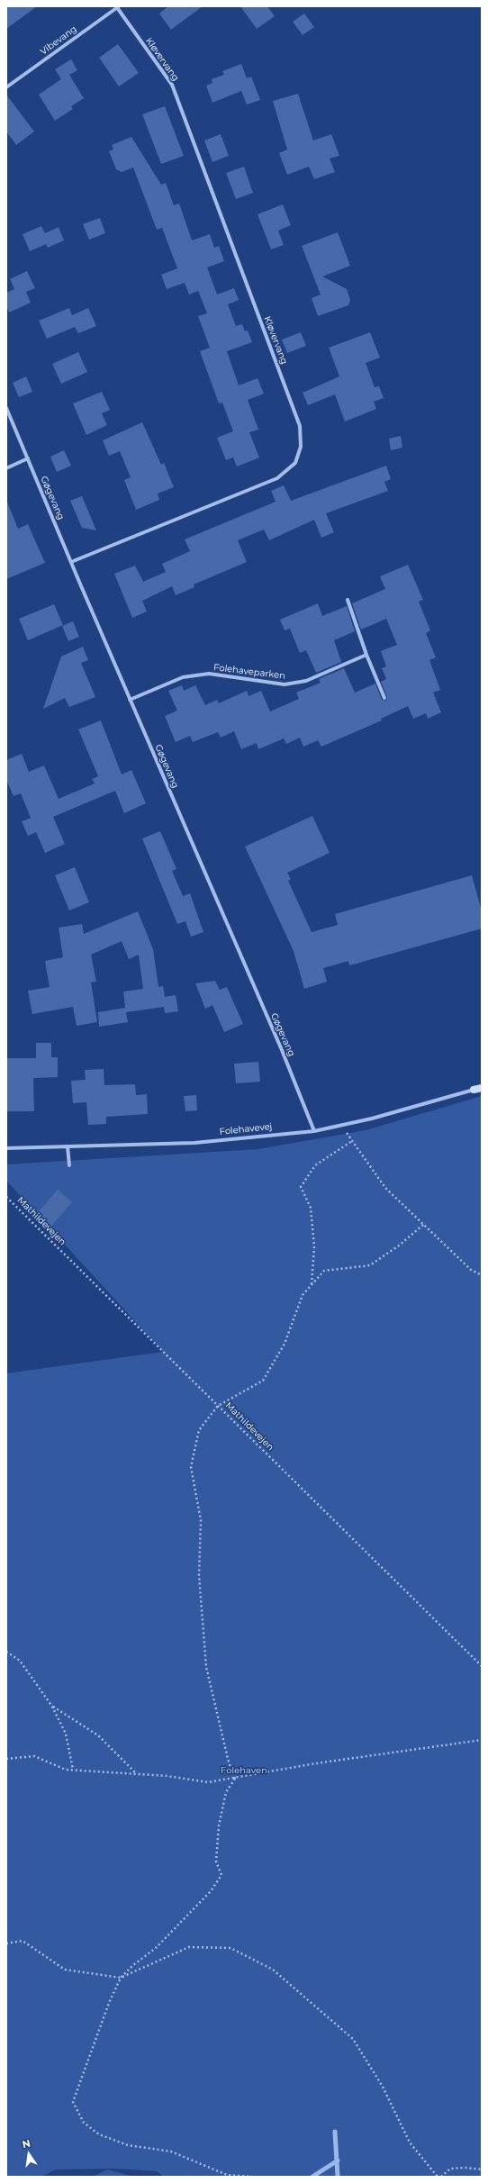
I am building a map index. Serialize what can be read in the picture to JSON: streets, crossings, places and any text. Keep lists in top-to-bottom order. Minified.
{"streets":{"street":["Vibevang","Kløvervang","Gøgevang","Folehaveparken","Folehavevej"],"path":["Mathildevejen"]},"crossings":[["Vibevang","Kløvervang"],["Kløvervang","Gøgevang"],["Gøgevang","Folehaveparken"],["Gøgevang","Folehavevej"]],"parks":["Folehaven"],"north":"top"}
